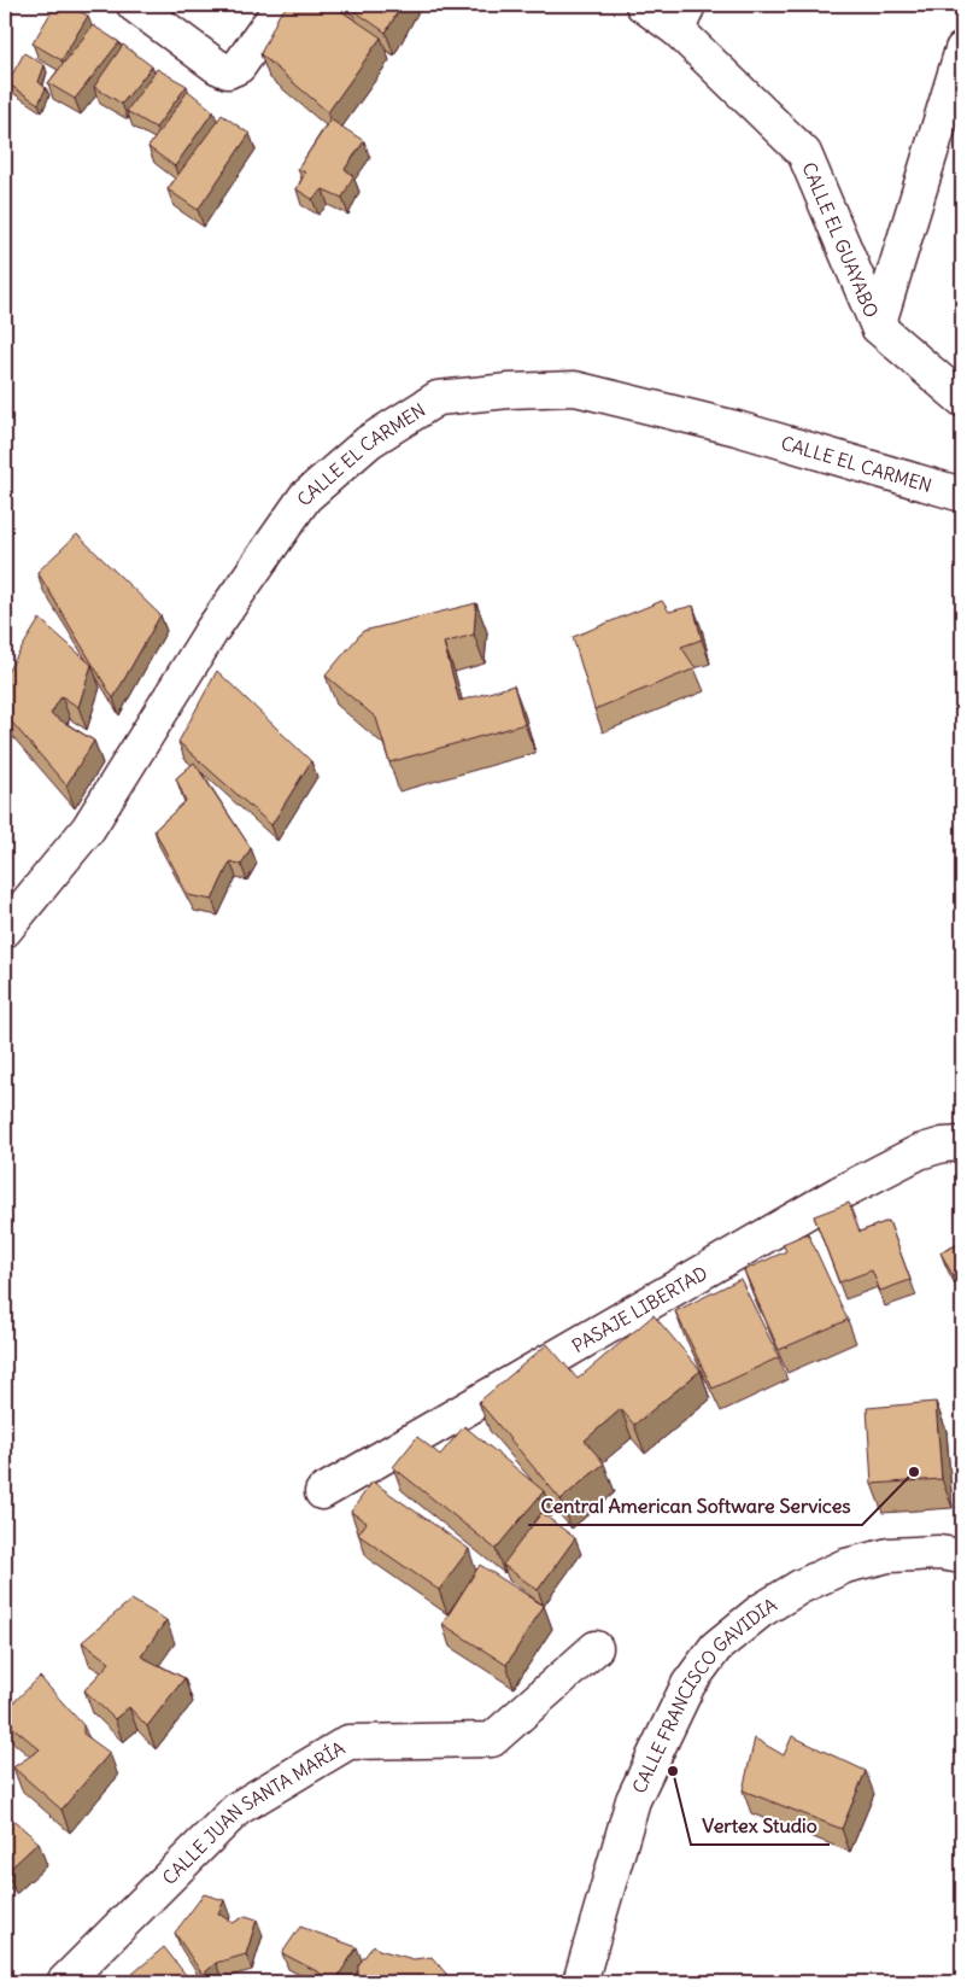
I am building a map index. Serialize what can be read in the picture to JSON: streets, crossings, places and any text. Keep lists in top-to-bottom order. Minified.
{"streets":{"street":["CALLE EL GUAYABO","CALLE EL CARMEN","PASAJE LIBERTAD","CALLE FRANCISCO GAVIDIA","CALLE JUAN SANTA MARÍA"]},"places":["Central American Software Services","Vertex Studio"]}
